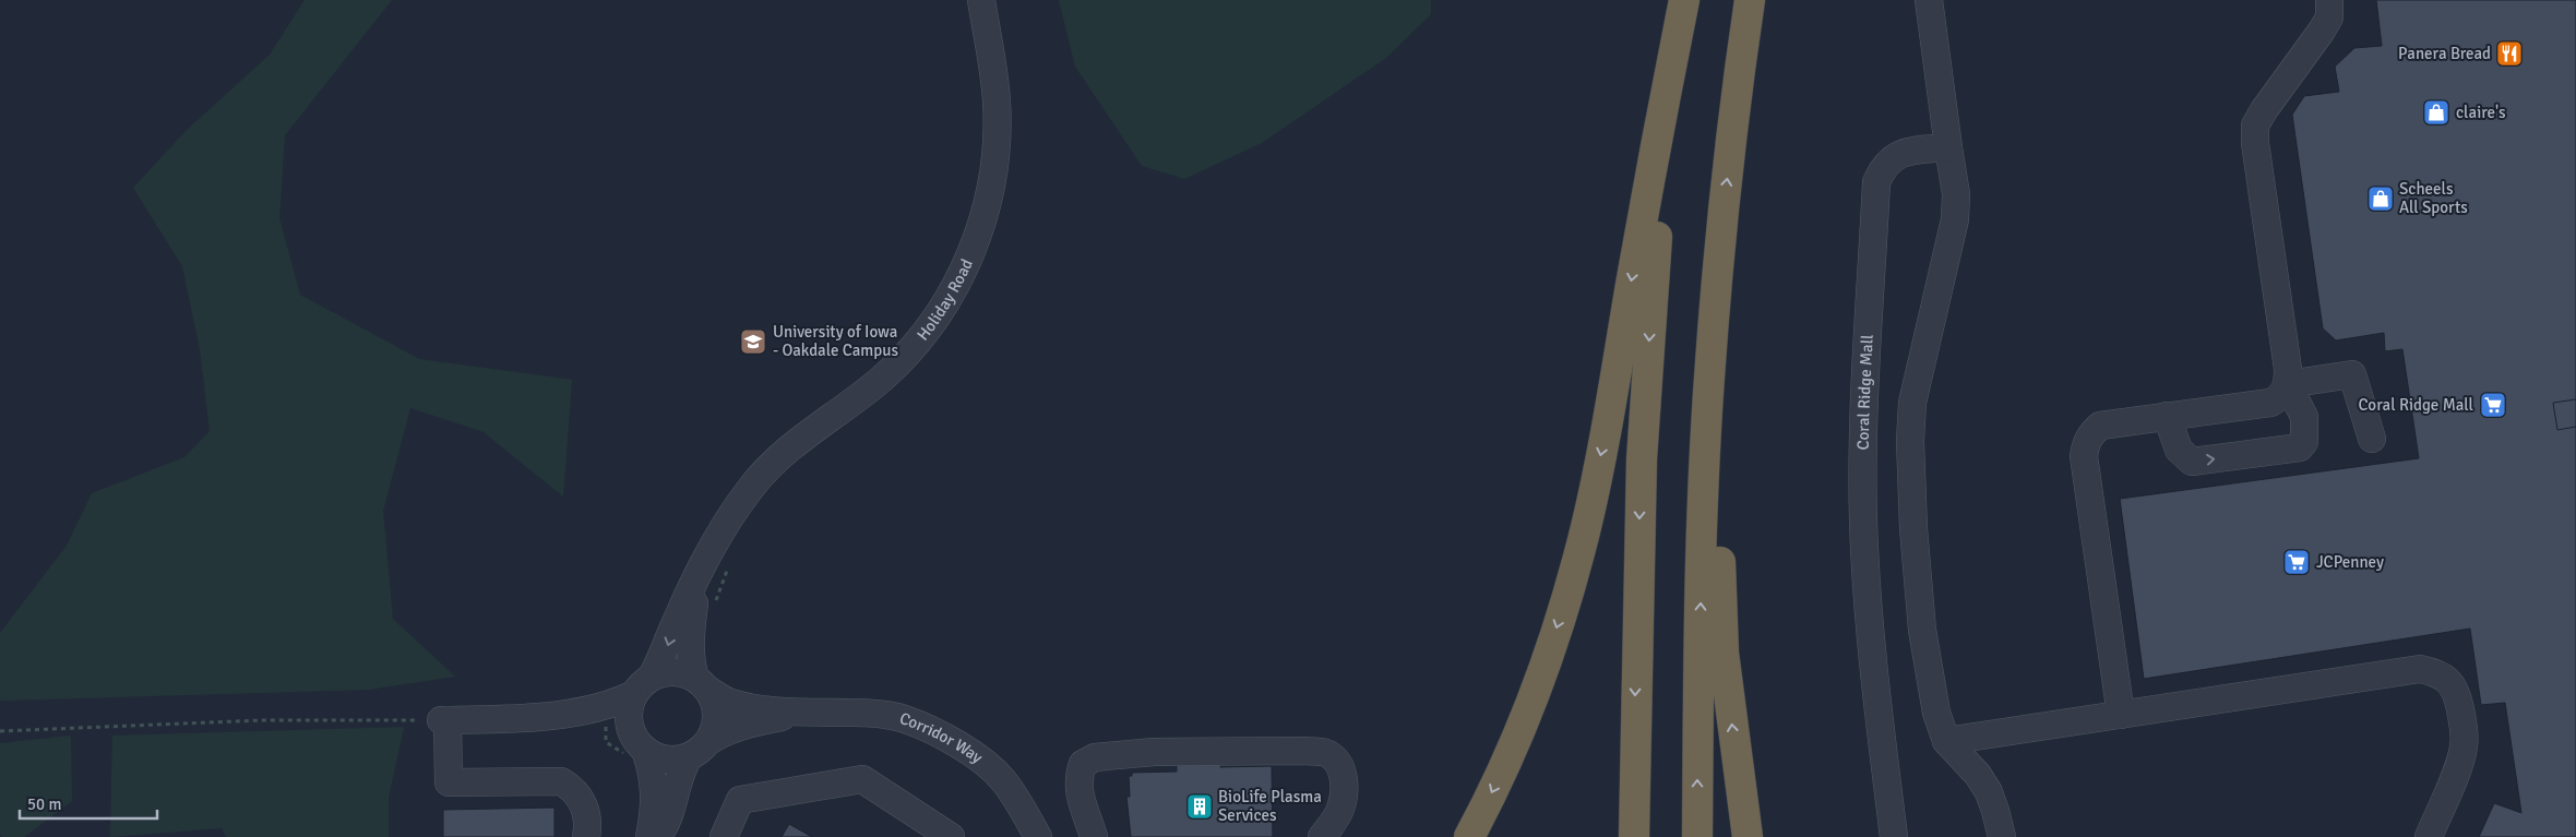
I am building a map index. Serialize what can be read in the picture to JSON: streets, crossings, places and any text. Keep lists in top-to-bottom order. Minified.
{"streets":{"street":["Holiday Road","Coral Ridge Mall","Corridor Way"]},"crossings":[["Holiday Road","Corridor Way"]],"places":{"restaurant":["Panera Bread"],"shop":["claire's","Scheels All Sports"],"school or university":["University of Iowa - Oakdale Campus"],"supermarket":["Coral Ridge Mall","JCPenney"],"building":["BioLife Plasma Services"]},"scale_bar":"50 m"}
